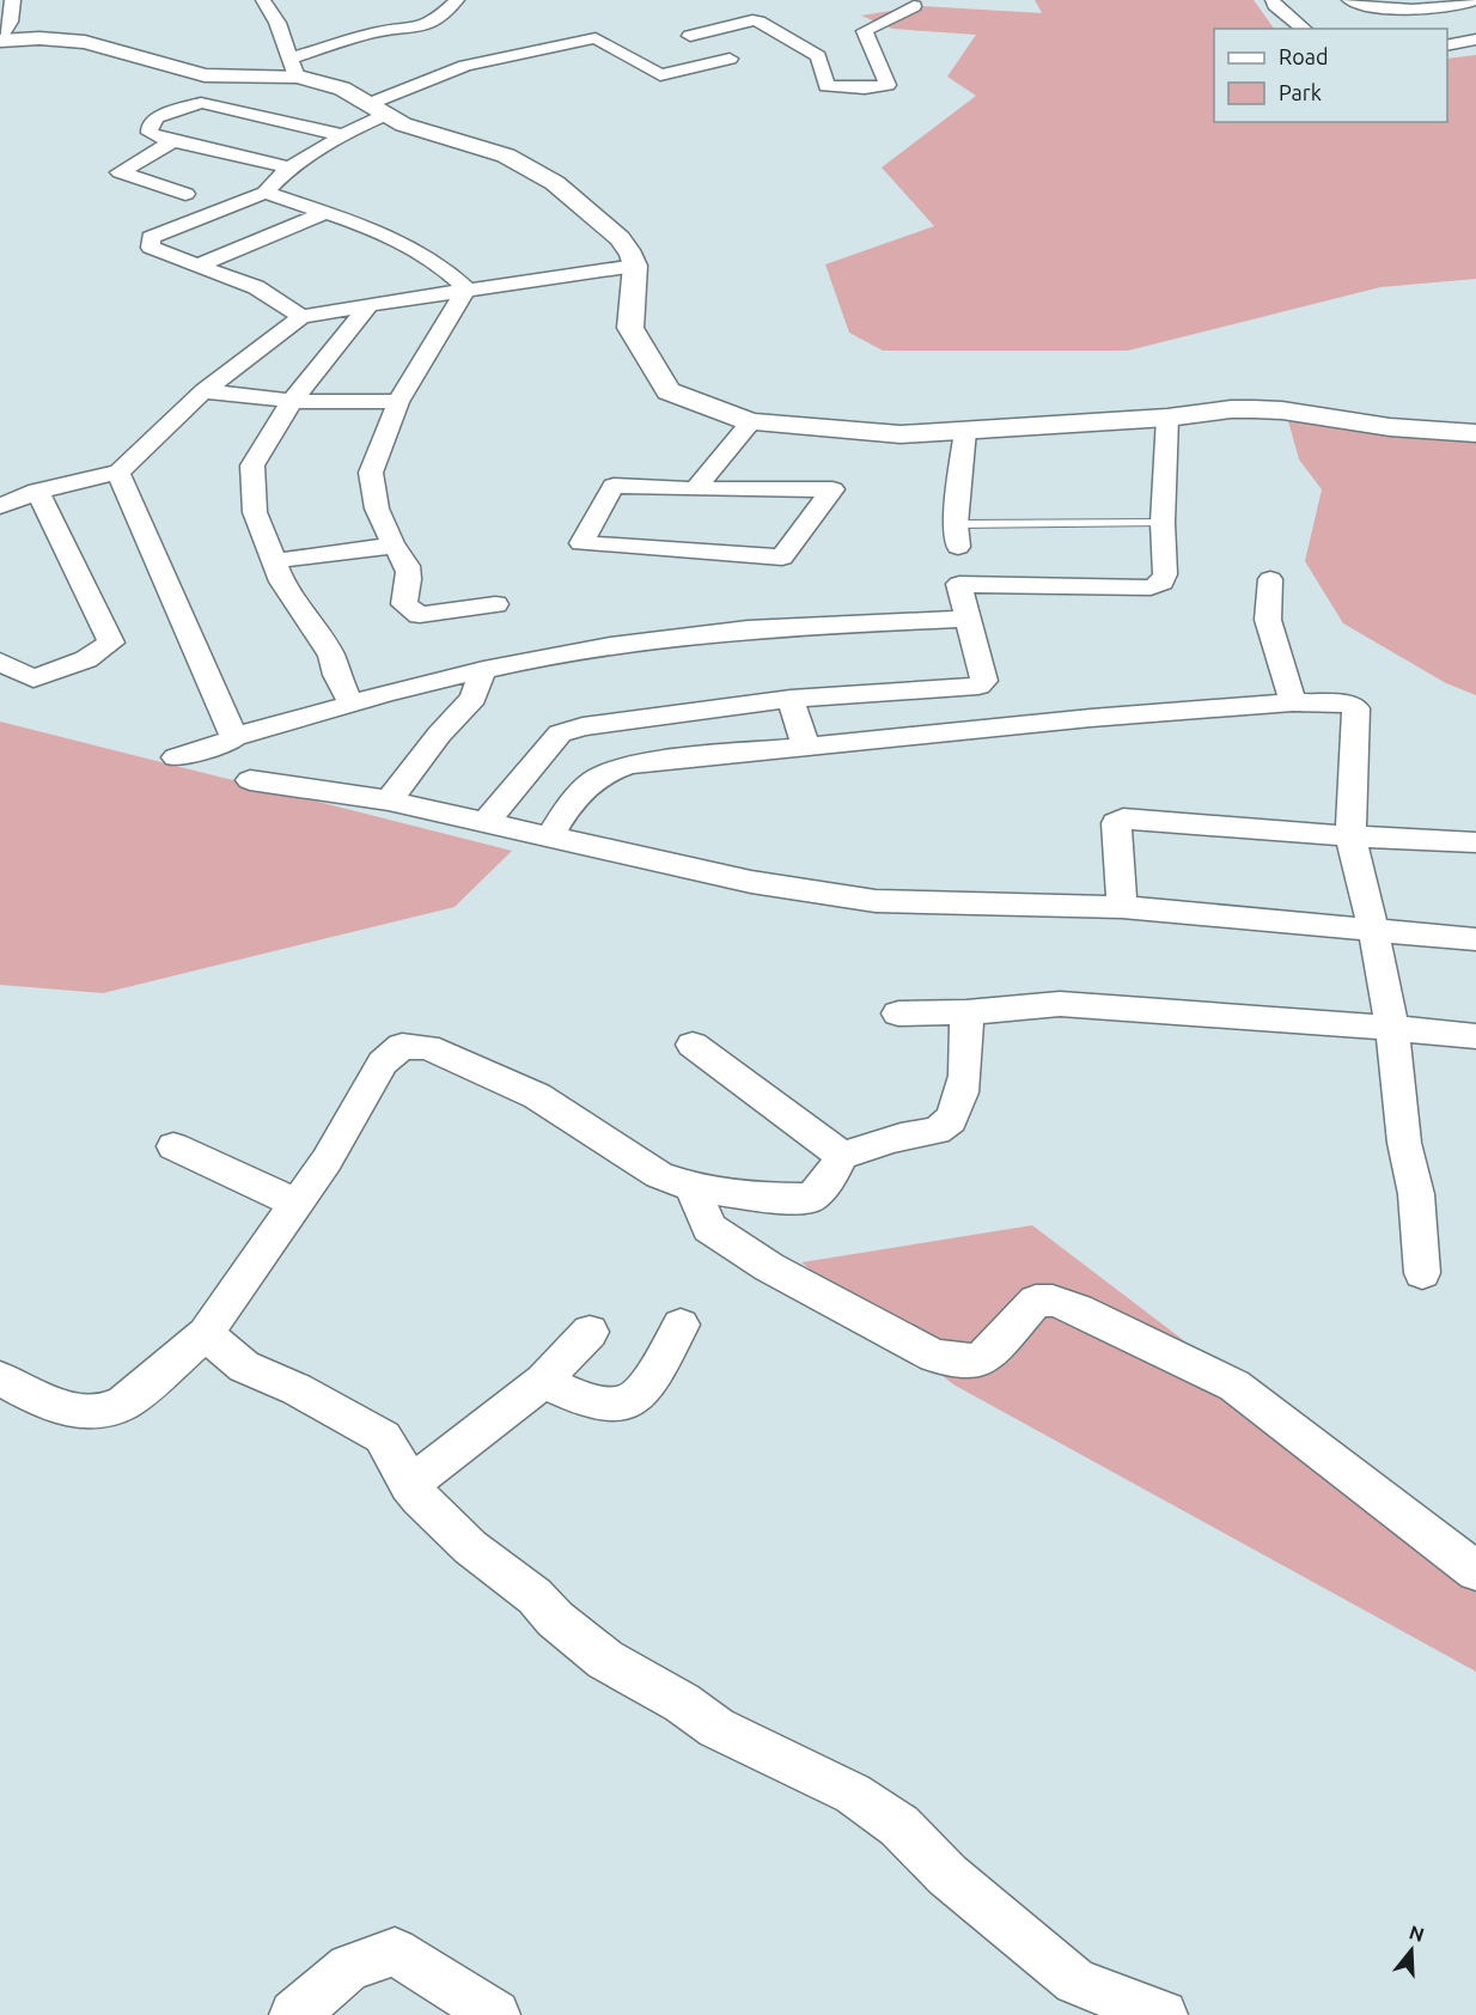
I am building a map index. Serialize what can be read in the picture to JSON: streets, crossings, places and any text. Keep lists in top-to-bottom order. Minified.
{"legend":["Road","Park"],"north":"top"}
